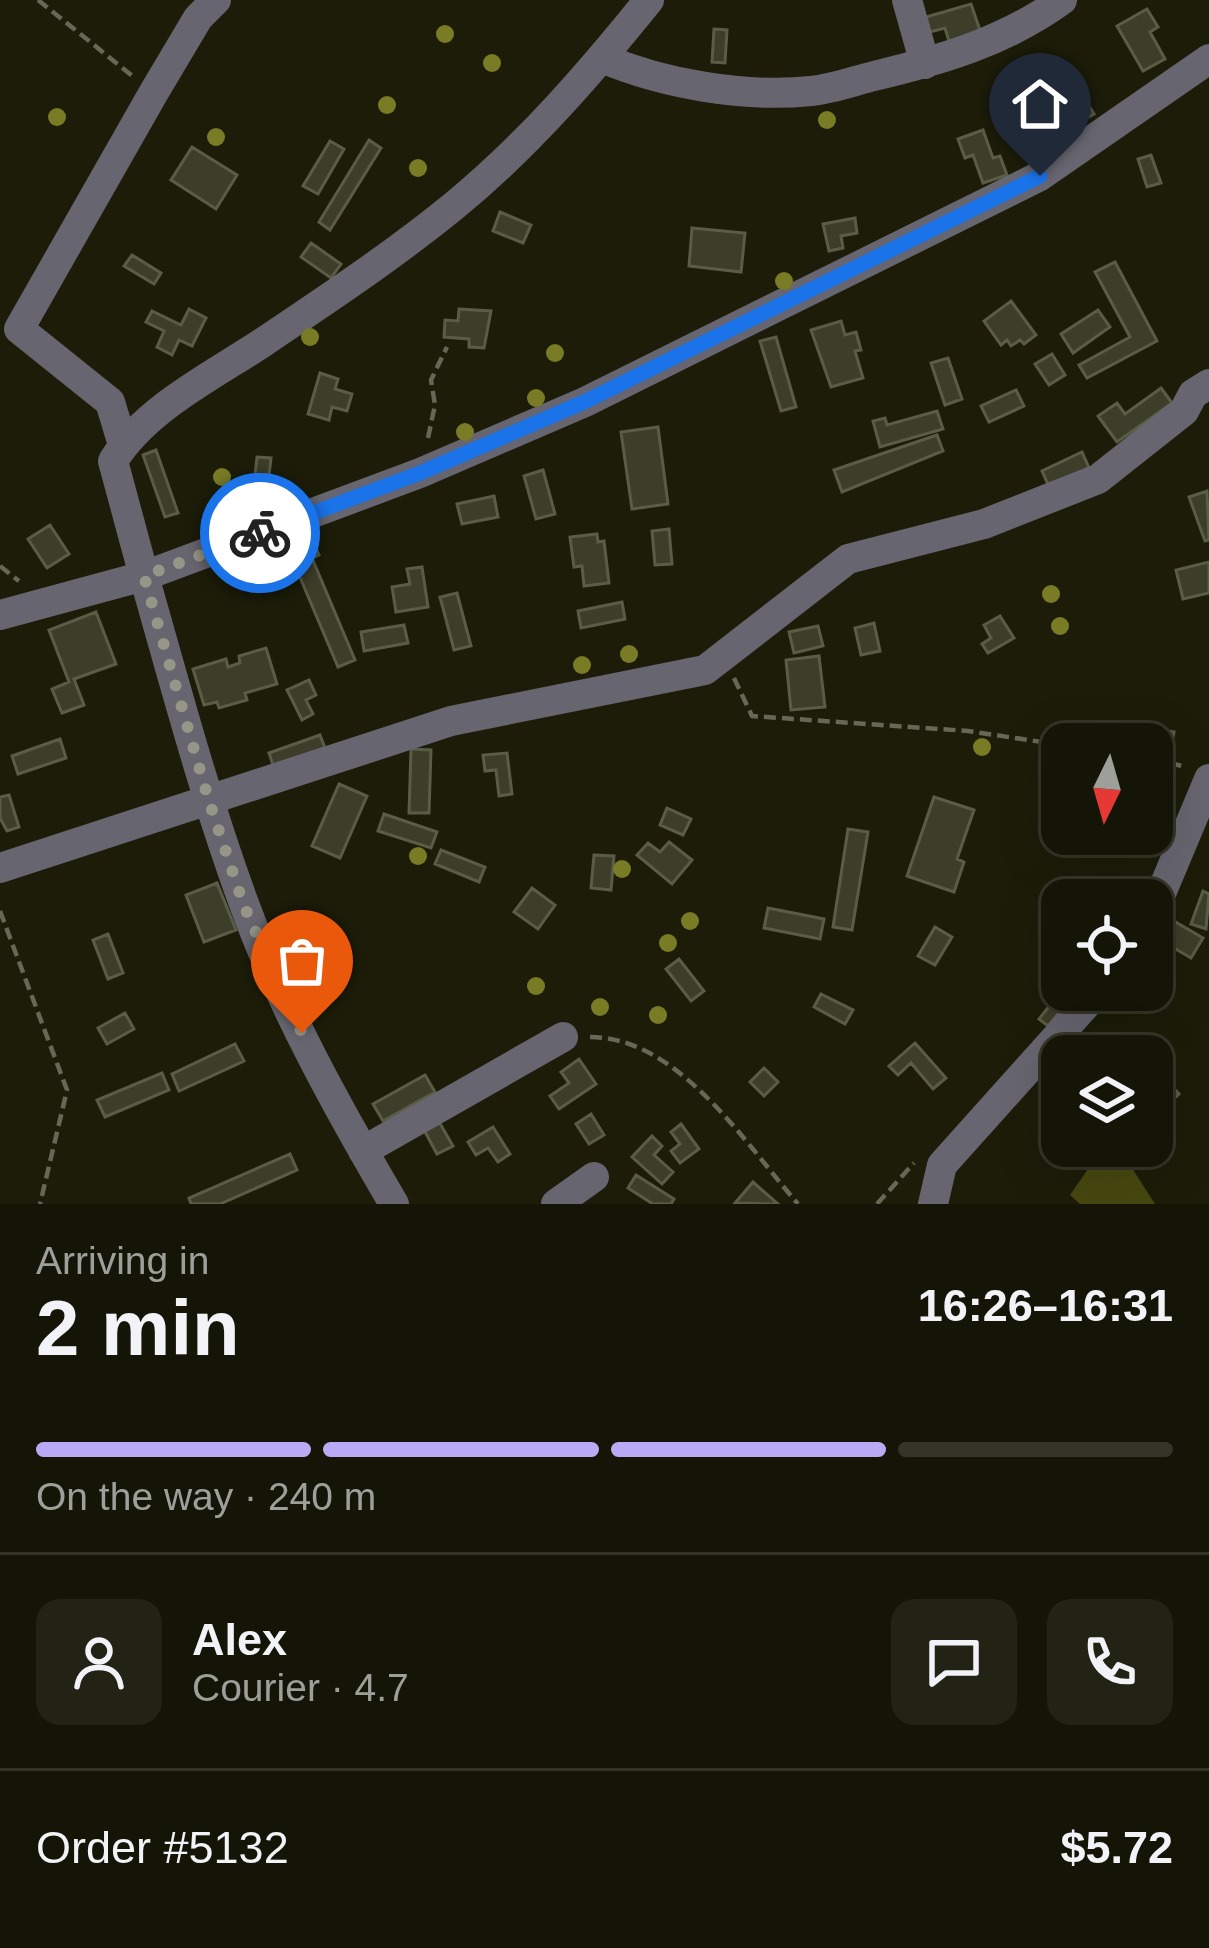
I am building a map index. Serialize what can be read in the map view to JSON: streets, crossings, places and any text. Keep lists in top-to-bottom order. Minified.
{"north":"bottom","page":{"heading":["2 min","Arriving in","16:26–16:31"],"panel":["Alex","Courier · 4.7","Order #5132","$5.72"],"bar":"On the way · 240 m"}}
